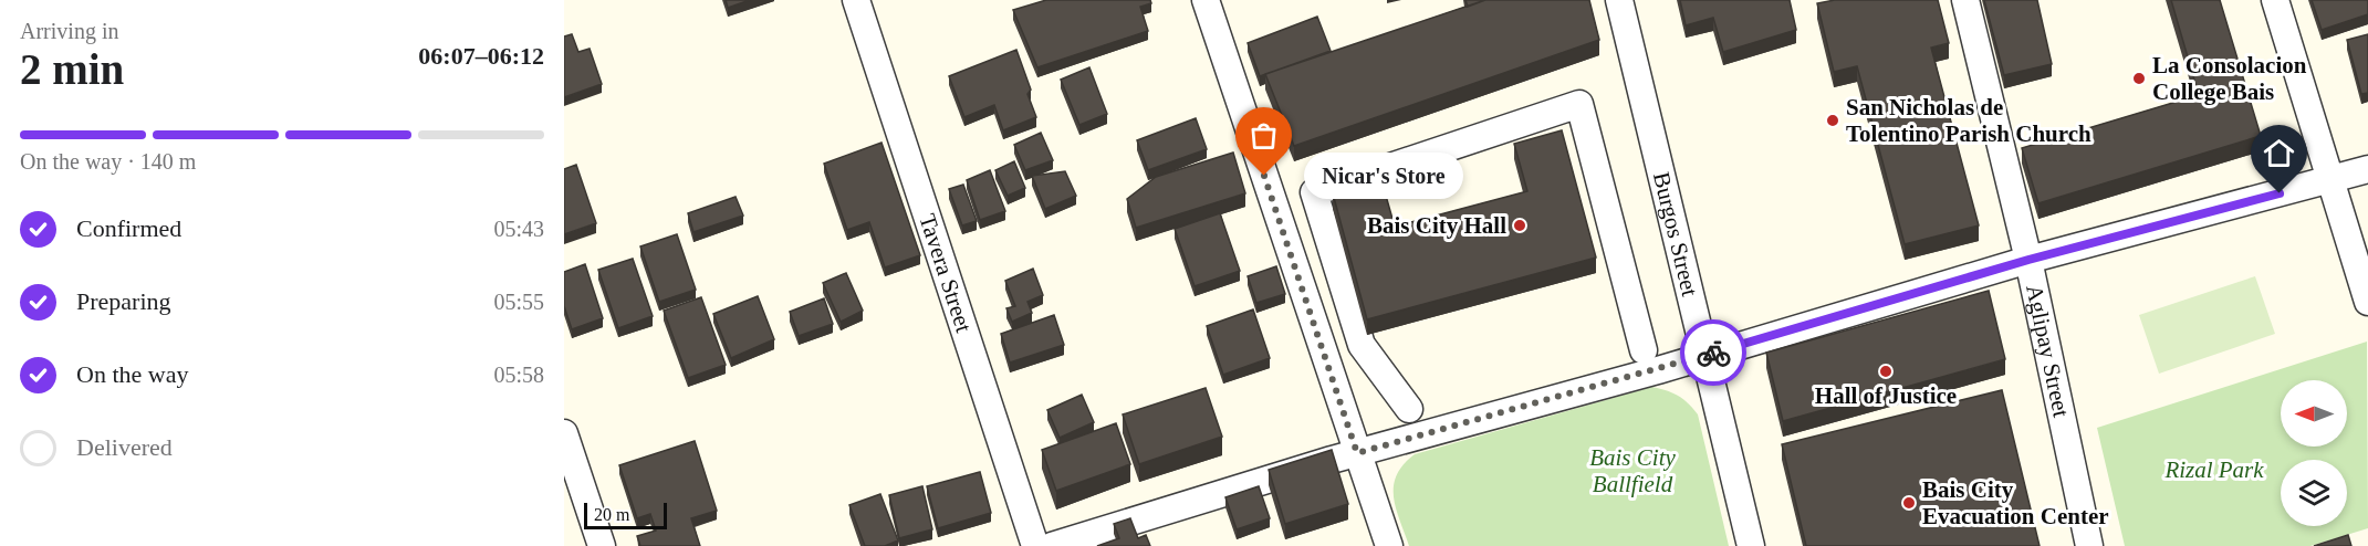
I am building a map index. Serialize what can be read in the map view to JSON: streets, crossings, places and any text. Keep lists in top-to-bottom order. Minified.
{"streets":{"street":["Burgos Street","Tavera Street","Aglipay Street"]},"parks":["Bais City Ballfield","Rizal Park"],"places":["La Consolacion College Bais","San Nicholas de Tolentino Parish Church","Nicar's Store","Bais City Hall","Hall of Justice","Bais City Evacuation Center"],"scale_bar":"20 m","north":"left","page":{"heading":["2 min","Arriving in","06:07–06:12"],"bar":"On the way · 140 m","bubble":"Nicar's Store","list":[["Confirmed","05:43"],["Preparing","05:55"],["On the way","05:58"],"Delivered"],"scale":"20 m"}}
